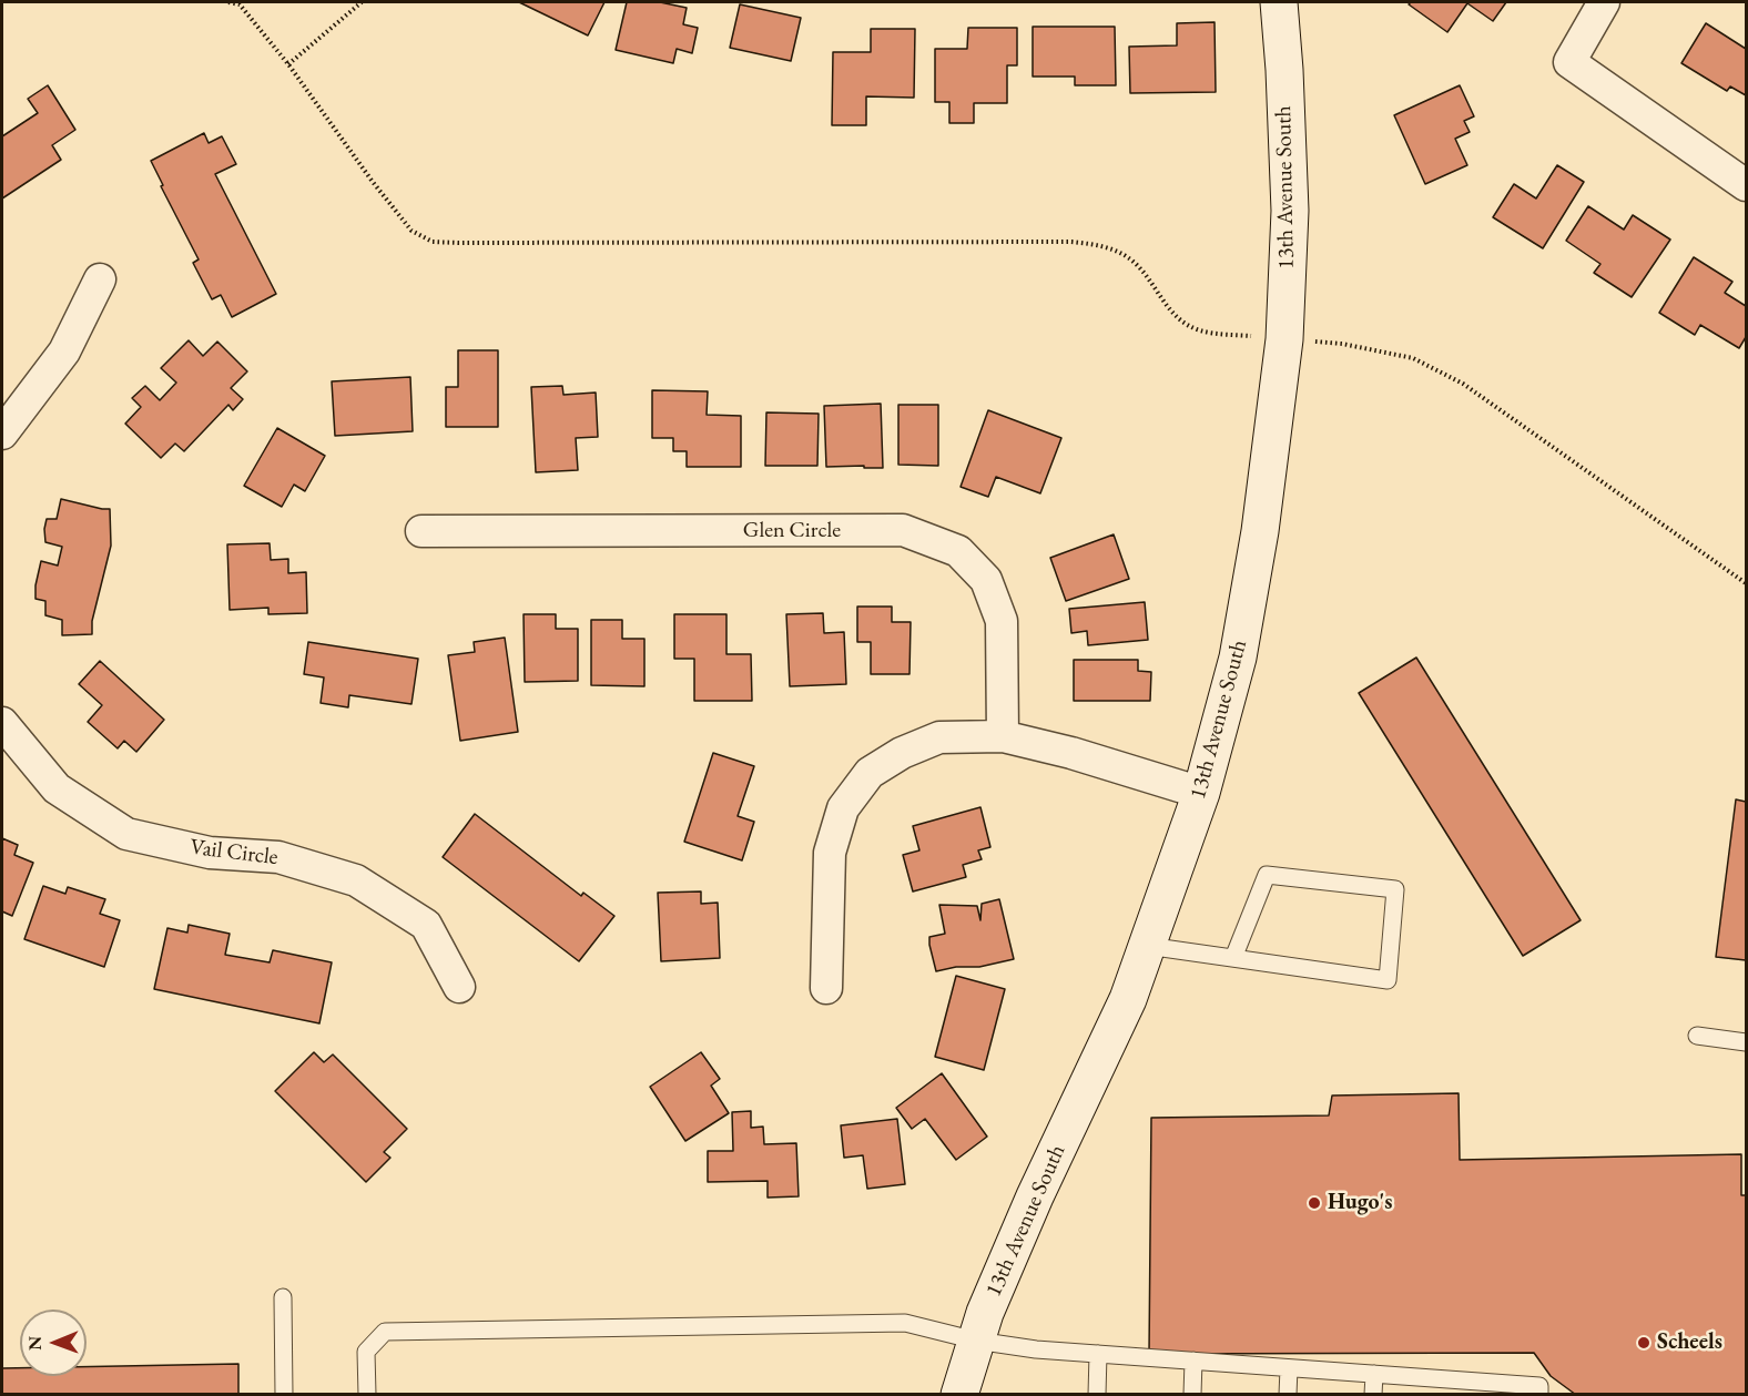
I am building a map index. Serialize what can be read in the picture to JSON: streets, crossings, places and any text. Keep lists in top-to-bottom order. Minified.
{"streets":{"street":["13th Avenue South","Glen Circle","Vail Circle"]},"places":["Hugo's","Scheels"],"north":"left"}
